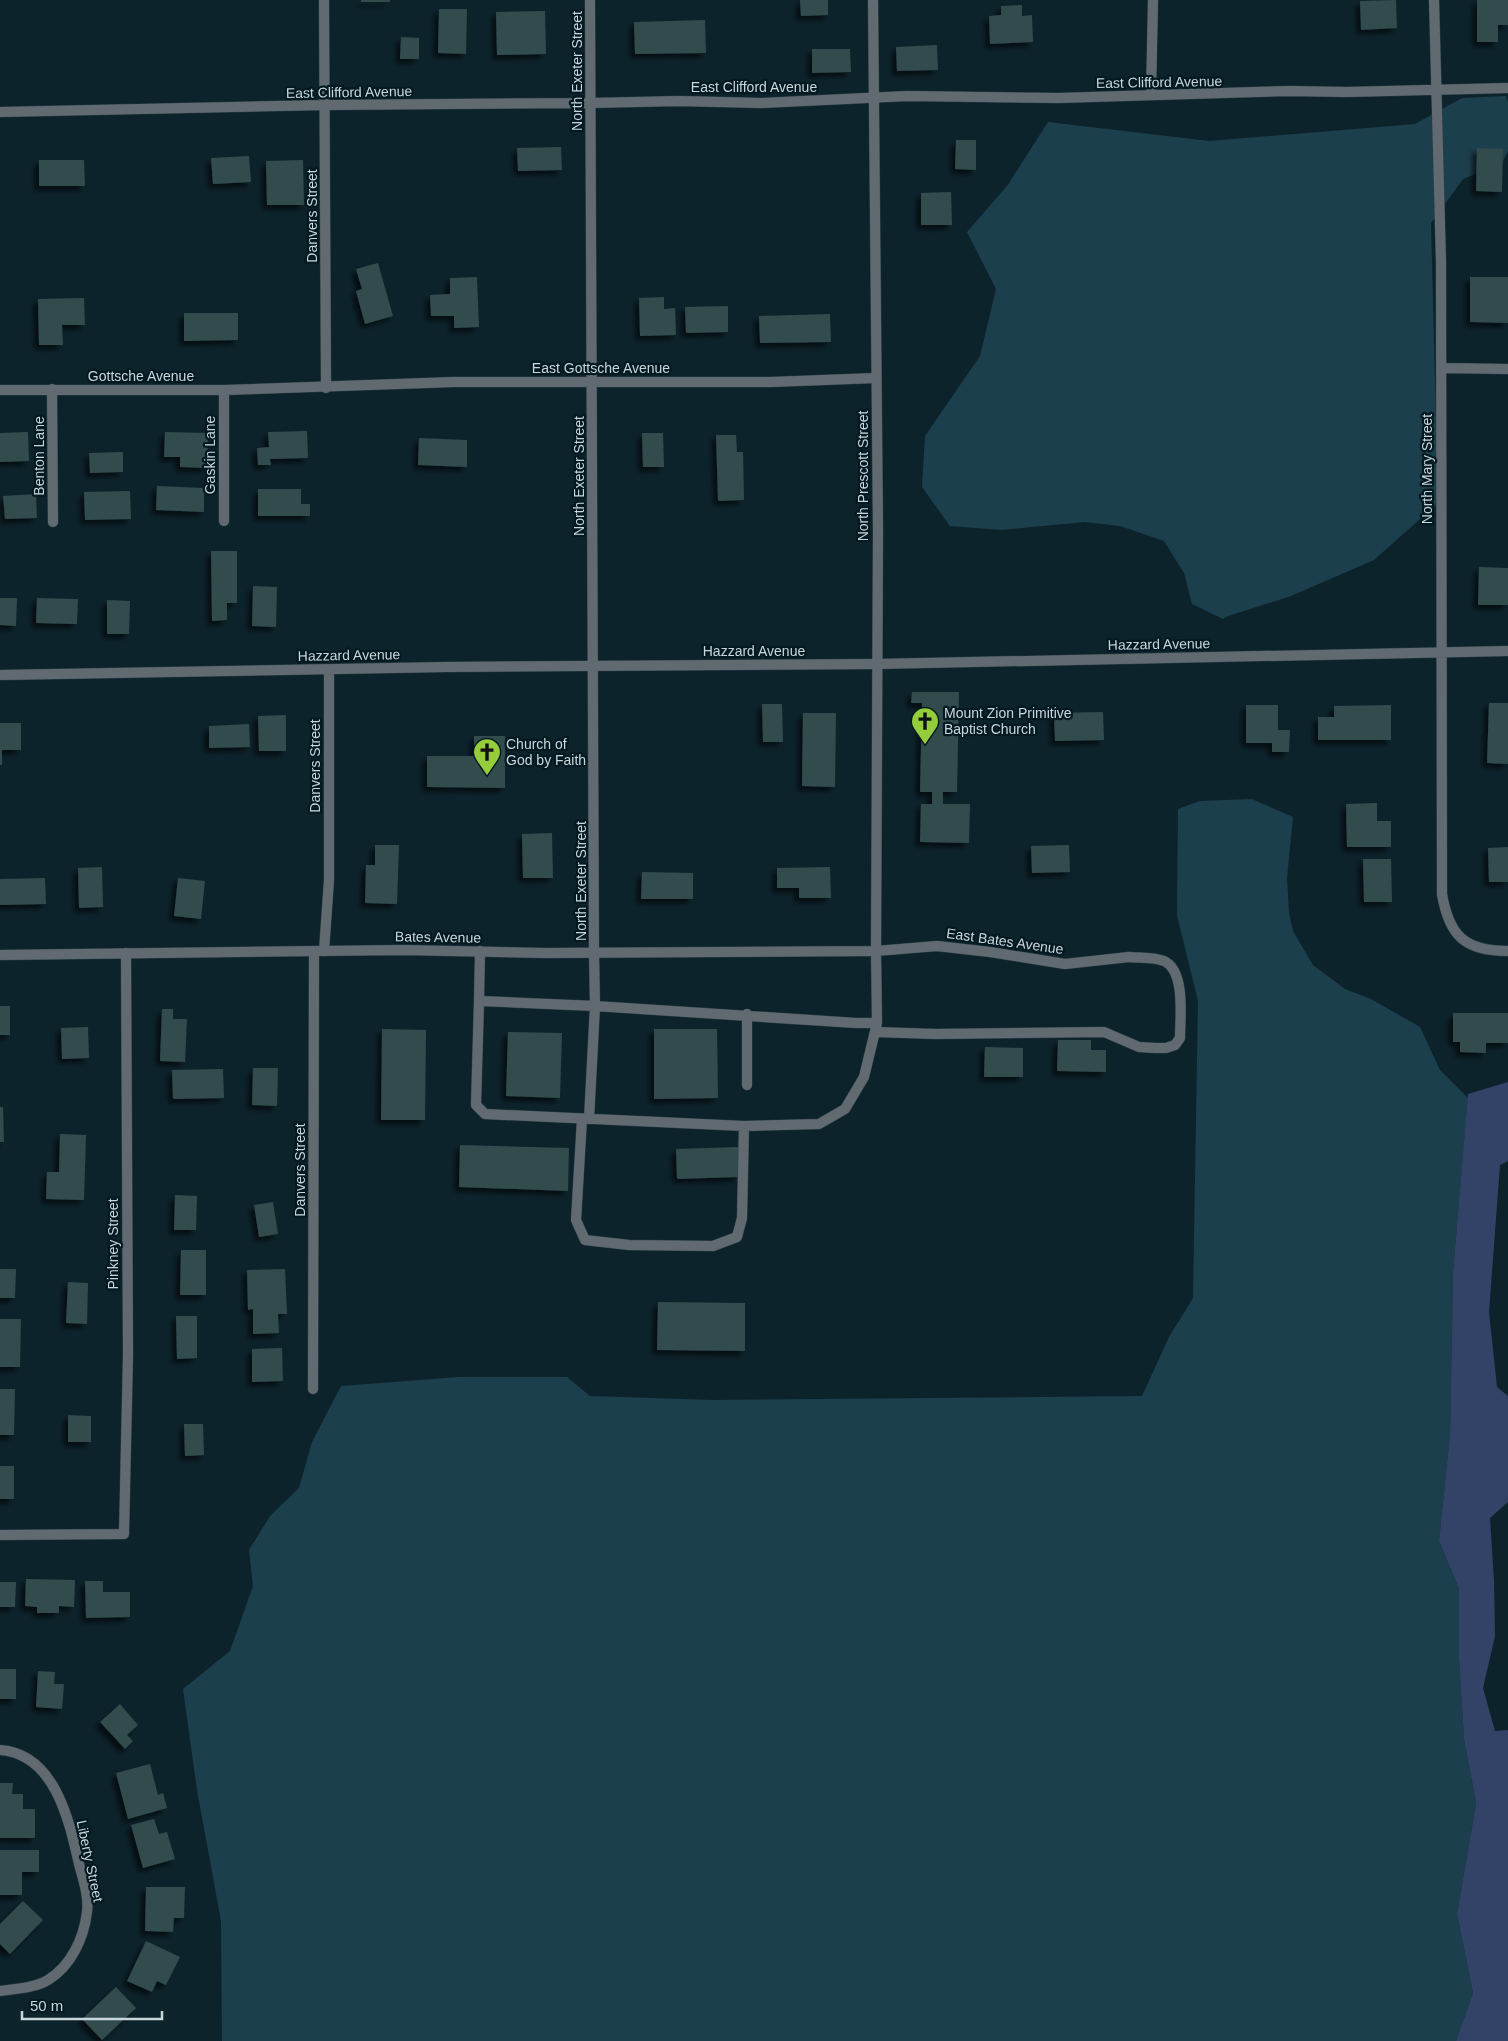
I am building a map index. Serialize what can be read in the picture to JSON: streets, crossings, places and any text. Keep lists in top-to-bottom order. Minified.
{"streets":{"street":["North Exeter Street","East Clifford Avenue","Danvers Street","East Gottsche Avenue","Gottsche Avenue","Gaskin Lane","Benton Lane","North Mary Street","North Prescott Street","Hazzard Avenue","Bates Avenue","East Bates Avenue","Pinkney Street","Liberty Street"]},"crossings":[["North Exeter Street","East Clifford Avenue"],["North Exeter Street","East Gottsche Avenue"],["North Exeter Street","North Prescott Street"],["North Exeter Street","Hazzard Avenue"],["North Exeter Street","Bates Avenue"],["East Clifford Avenue","Danvers Street"],["East Clifford Avenue","North Mary Street"],["East Clifford Avenue","North Prescott Street"],["Danvers Street","East Gottsche Avenue"],["Danvers Street","Gottsche Avenue"],["Danvers Street","Hazzard Avenue"],["Danvers Street","Bates Avenue"],["East Gottsche Avenue","Gottsche Avenue"],["East Gottsche Avenue","North Prescott Street"],["Gottsche Avenue","Gaskin Lane"],["Gottsche Avenue","Benton Lane"],["North Mary Street","Hazzard Avenue"],["North Prescott Street","Hazzard Avenue"],["North Prescott Street","Bates Avenue"],["North Prescott Street","East Bates Avenue"],["Bates Avenue","East Bates Avenue"],["Bates Avenue","Pinkney Street"]],"places":{"church":["Mount Zion Primitive Baptist Church","Church of God by Faith"]},"scale_bar":"50 m"}
